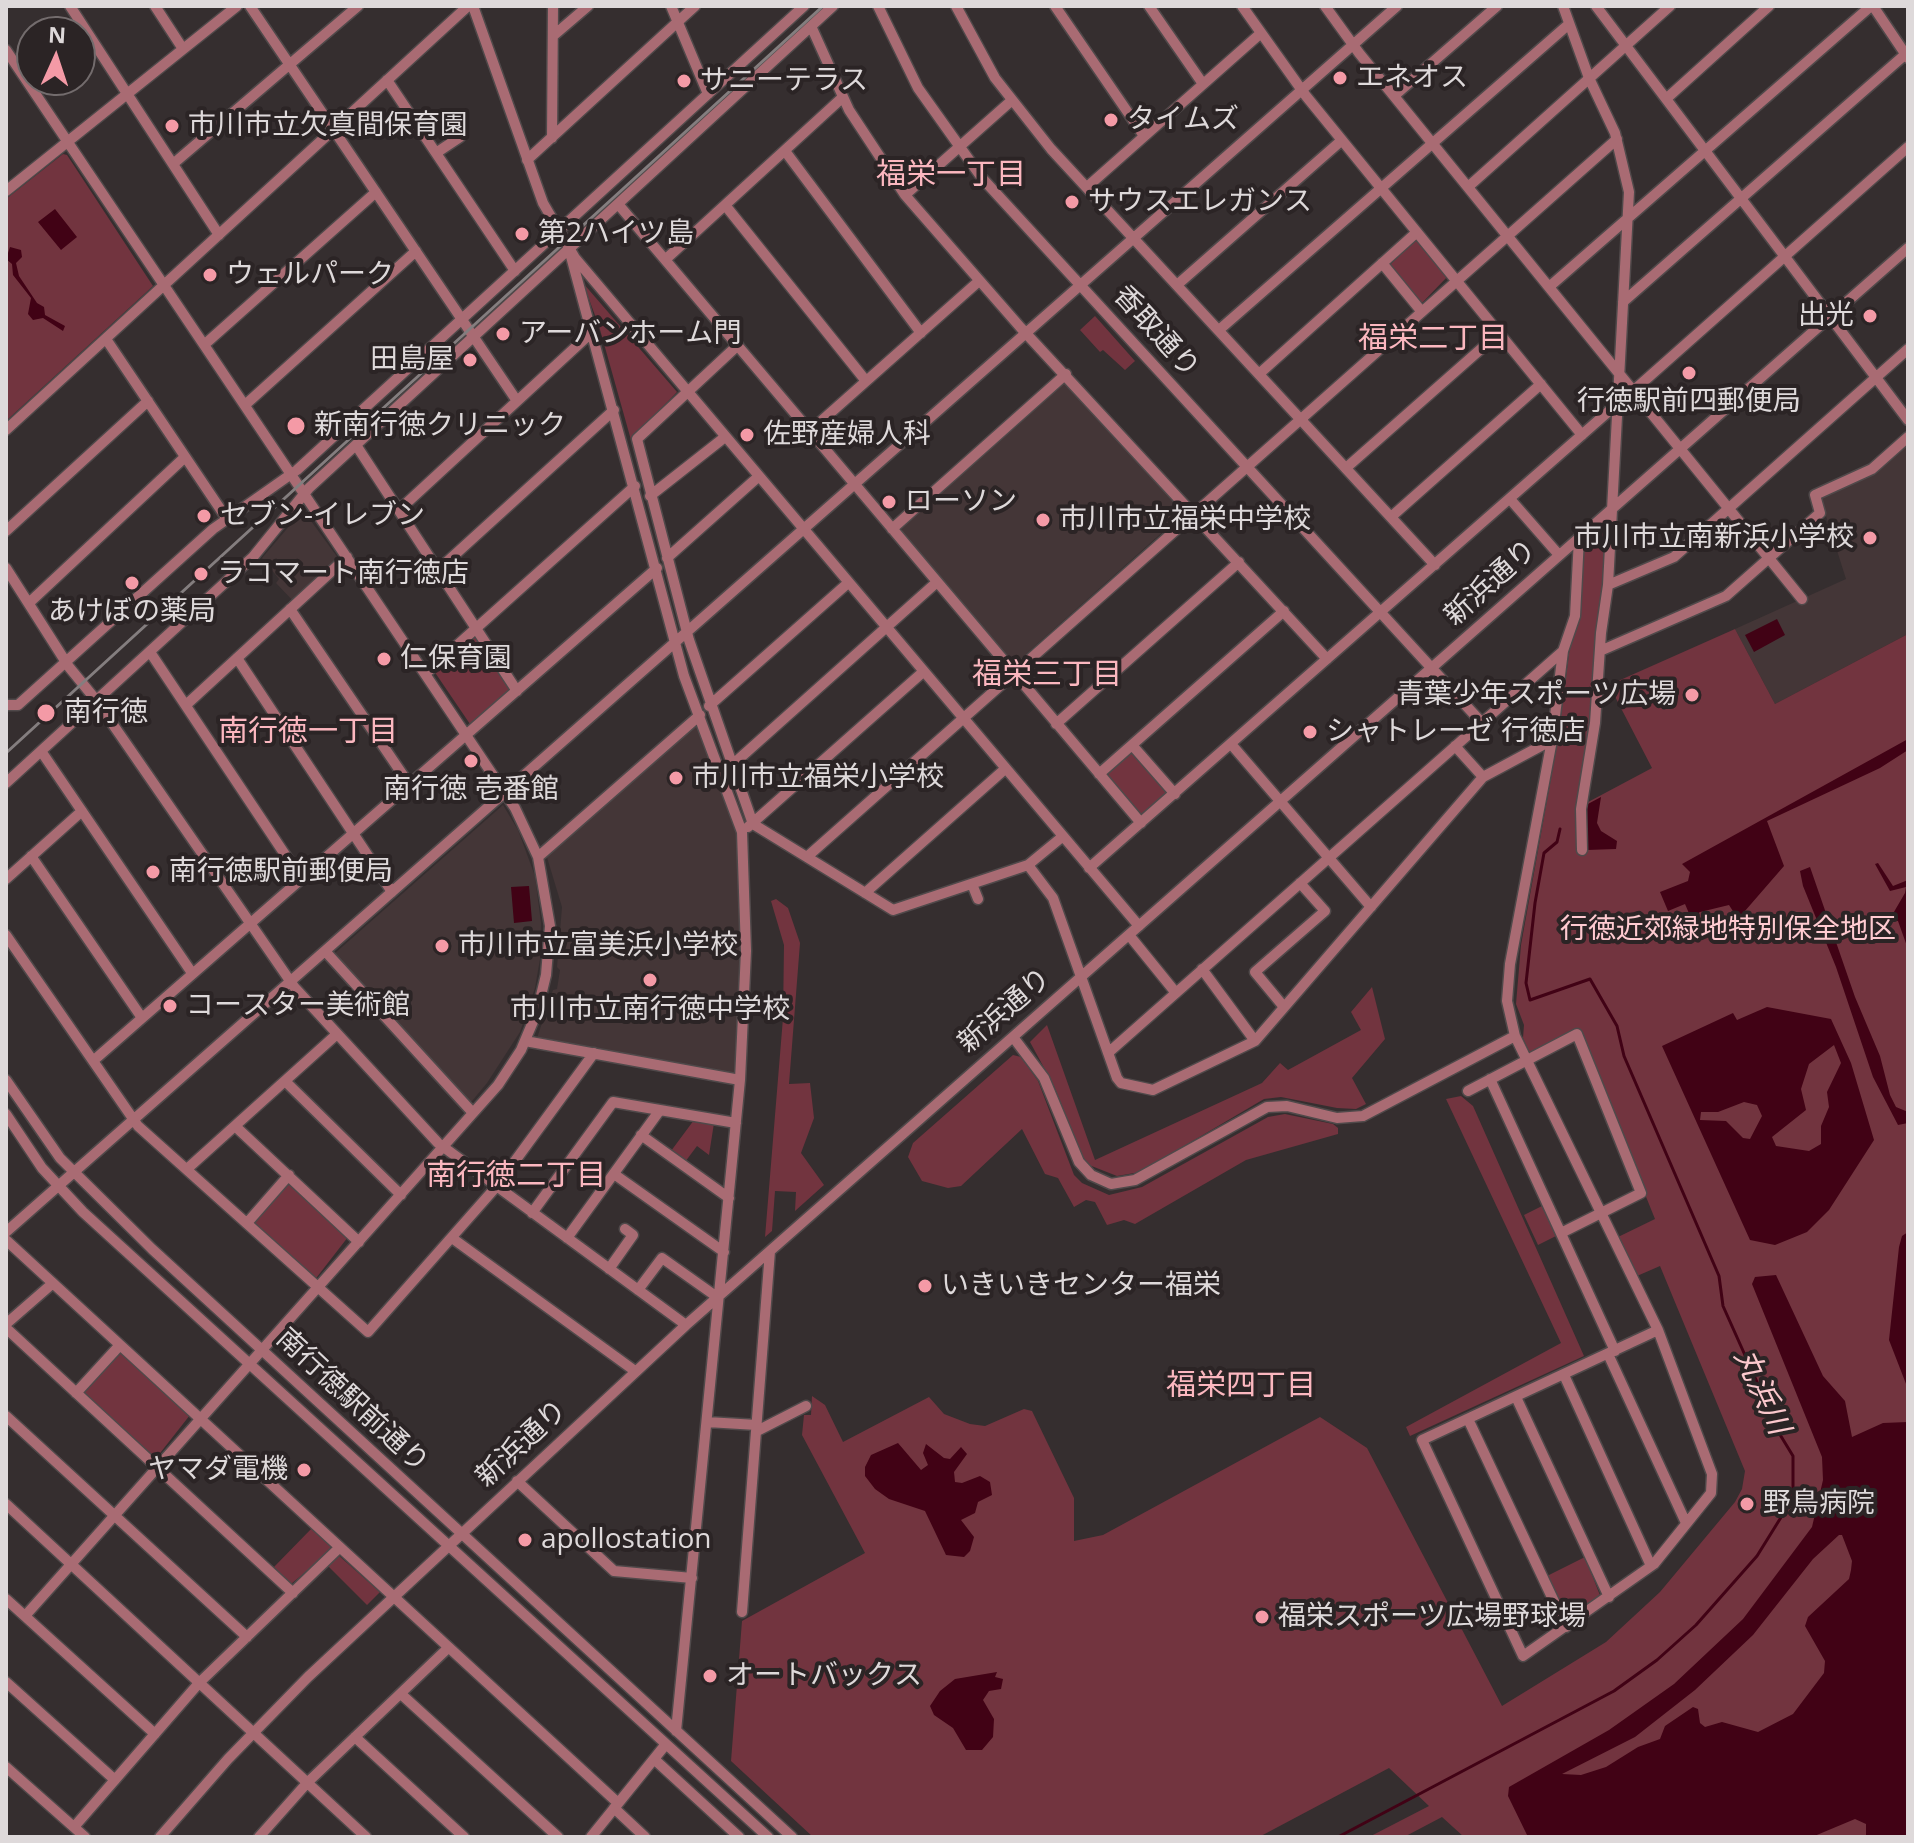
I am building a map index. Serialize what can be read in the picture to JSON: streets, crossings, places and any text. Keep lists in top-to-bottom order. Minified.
{"streets":{"street":["香取通り","新浜通り","南行徳駅前通り"]},"crossings":[["香取通り","新浜通り"],["新浜通り","南行徳駅前通り"]],"districts":["福栄一丁目","福栄二丁目","福栄三丁目","南行徳一丁目","南行徳二丁目","福栄四丁目"],"water":["丸浜川"],"parks":["行徳近郊緑地特別保全地区"],"places":["エネオス","サニーテラス","タイムズ","市川市立欠真間保育園","サウスエレガンス","第2ハイツ島","ウェルパーク","出光","アーバンホーム門","田島屋","行徳駅前四郵便局","新南行徳クリニック","佐野産婦人科","ローソン","セブン-イレブン","市川市立福栄中学校","市川市立南新浜小学校","ラコマート南行徳店","あけぼの薬局","仁保育園","青葉少年スポーツ広場","南行徳","シャトレーゼ 行徳店","南行徳 壱番館","市川市立福栄小学校","南行徳駅前郵便局","市川市立富美浜小学校","市川市立南行徳中学校","コースター美術館","いきいきセンター福栄","ヤマダ電機","野鳥病院","apollostation","福栄スポーツ広場野球場","オートバックス"],"north":"top"}
